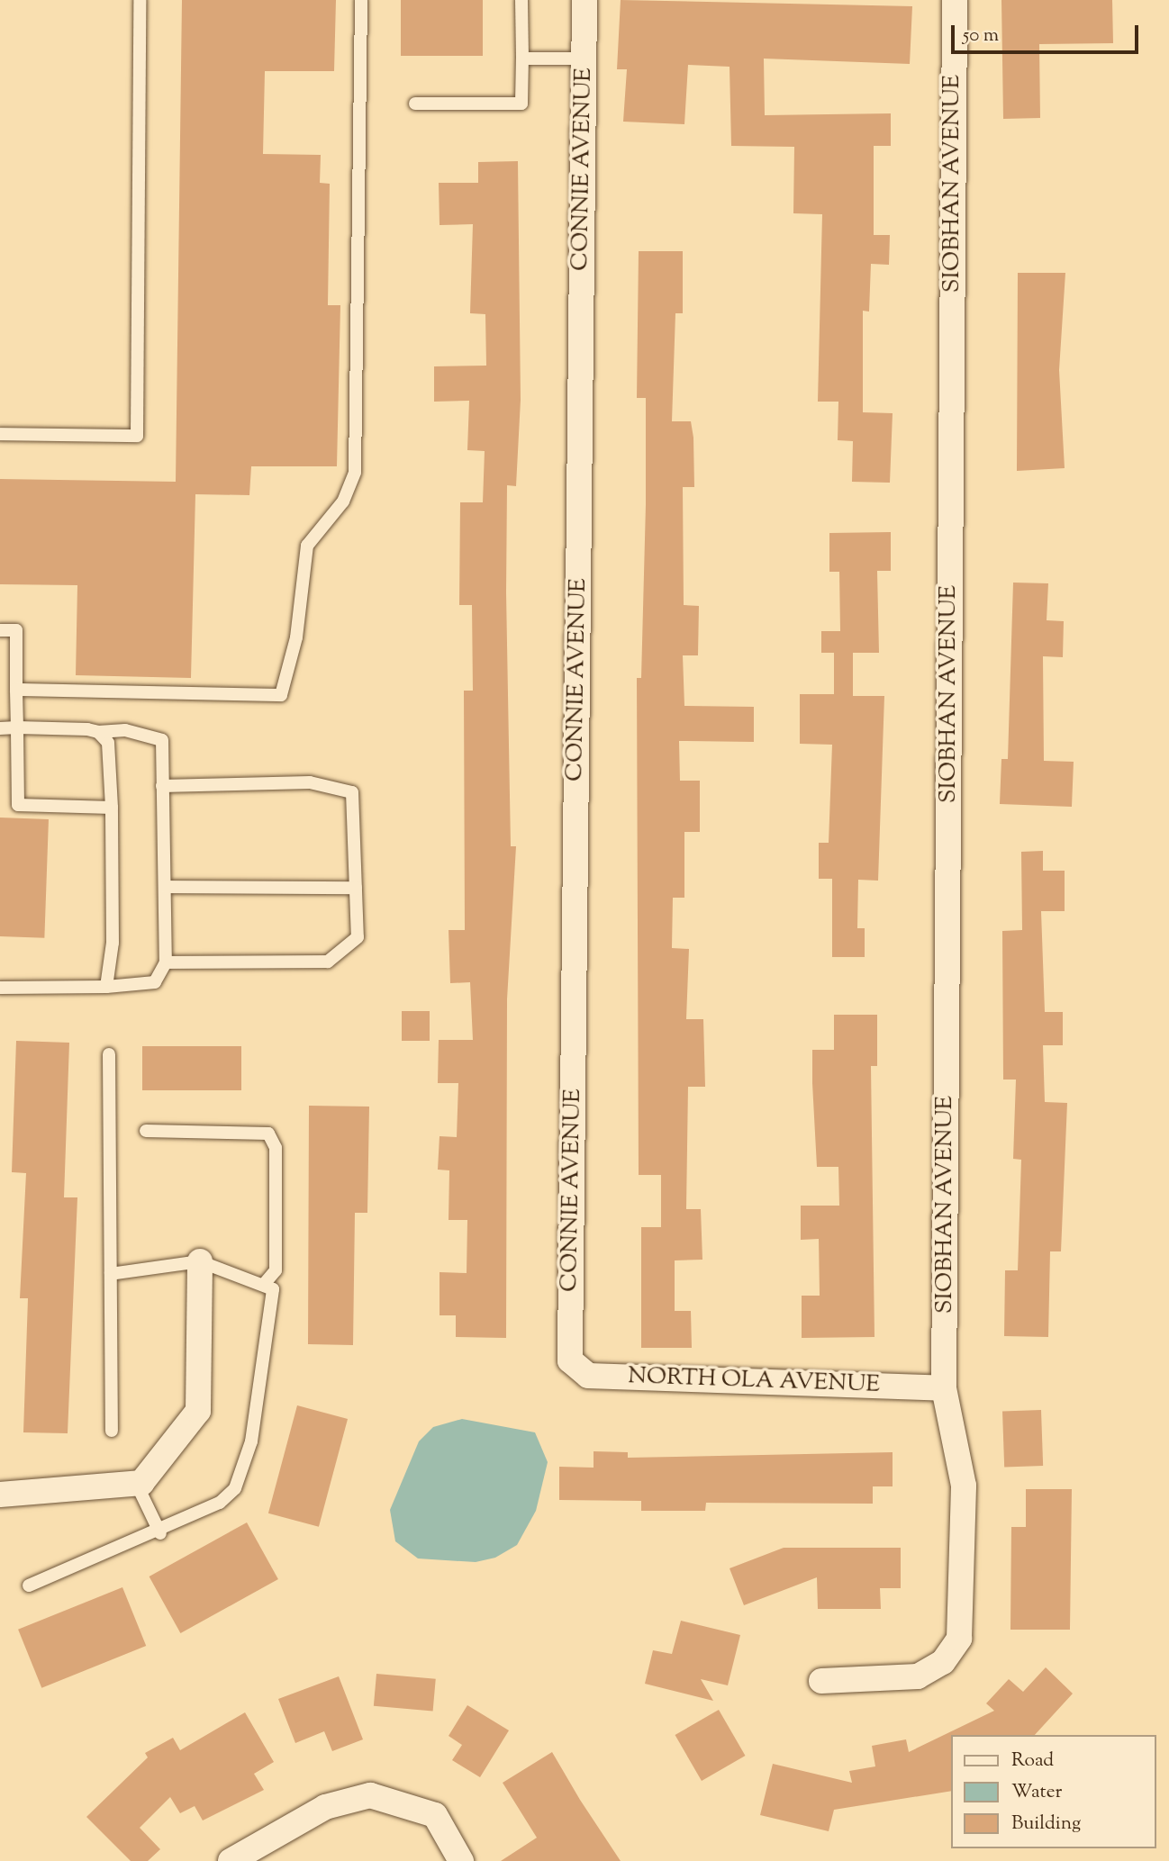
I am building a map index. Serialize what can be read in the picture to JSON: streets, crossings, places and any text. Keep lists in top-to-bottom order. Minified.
{"streets":{"street":["CONNIE AVENUE","SIOBHAN AVENUE","NORTH OLA AVENUE"]},"crossings":[["CONNIE AVENUE","NORTH OLA AVENUE"],["SIOBHAN AVENUE","NORTH OLA AVENUE"]],"legend":["Road","Water","Building"],"scale_bar":"50 m"}
